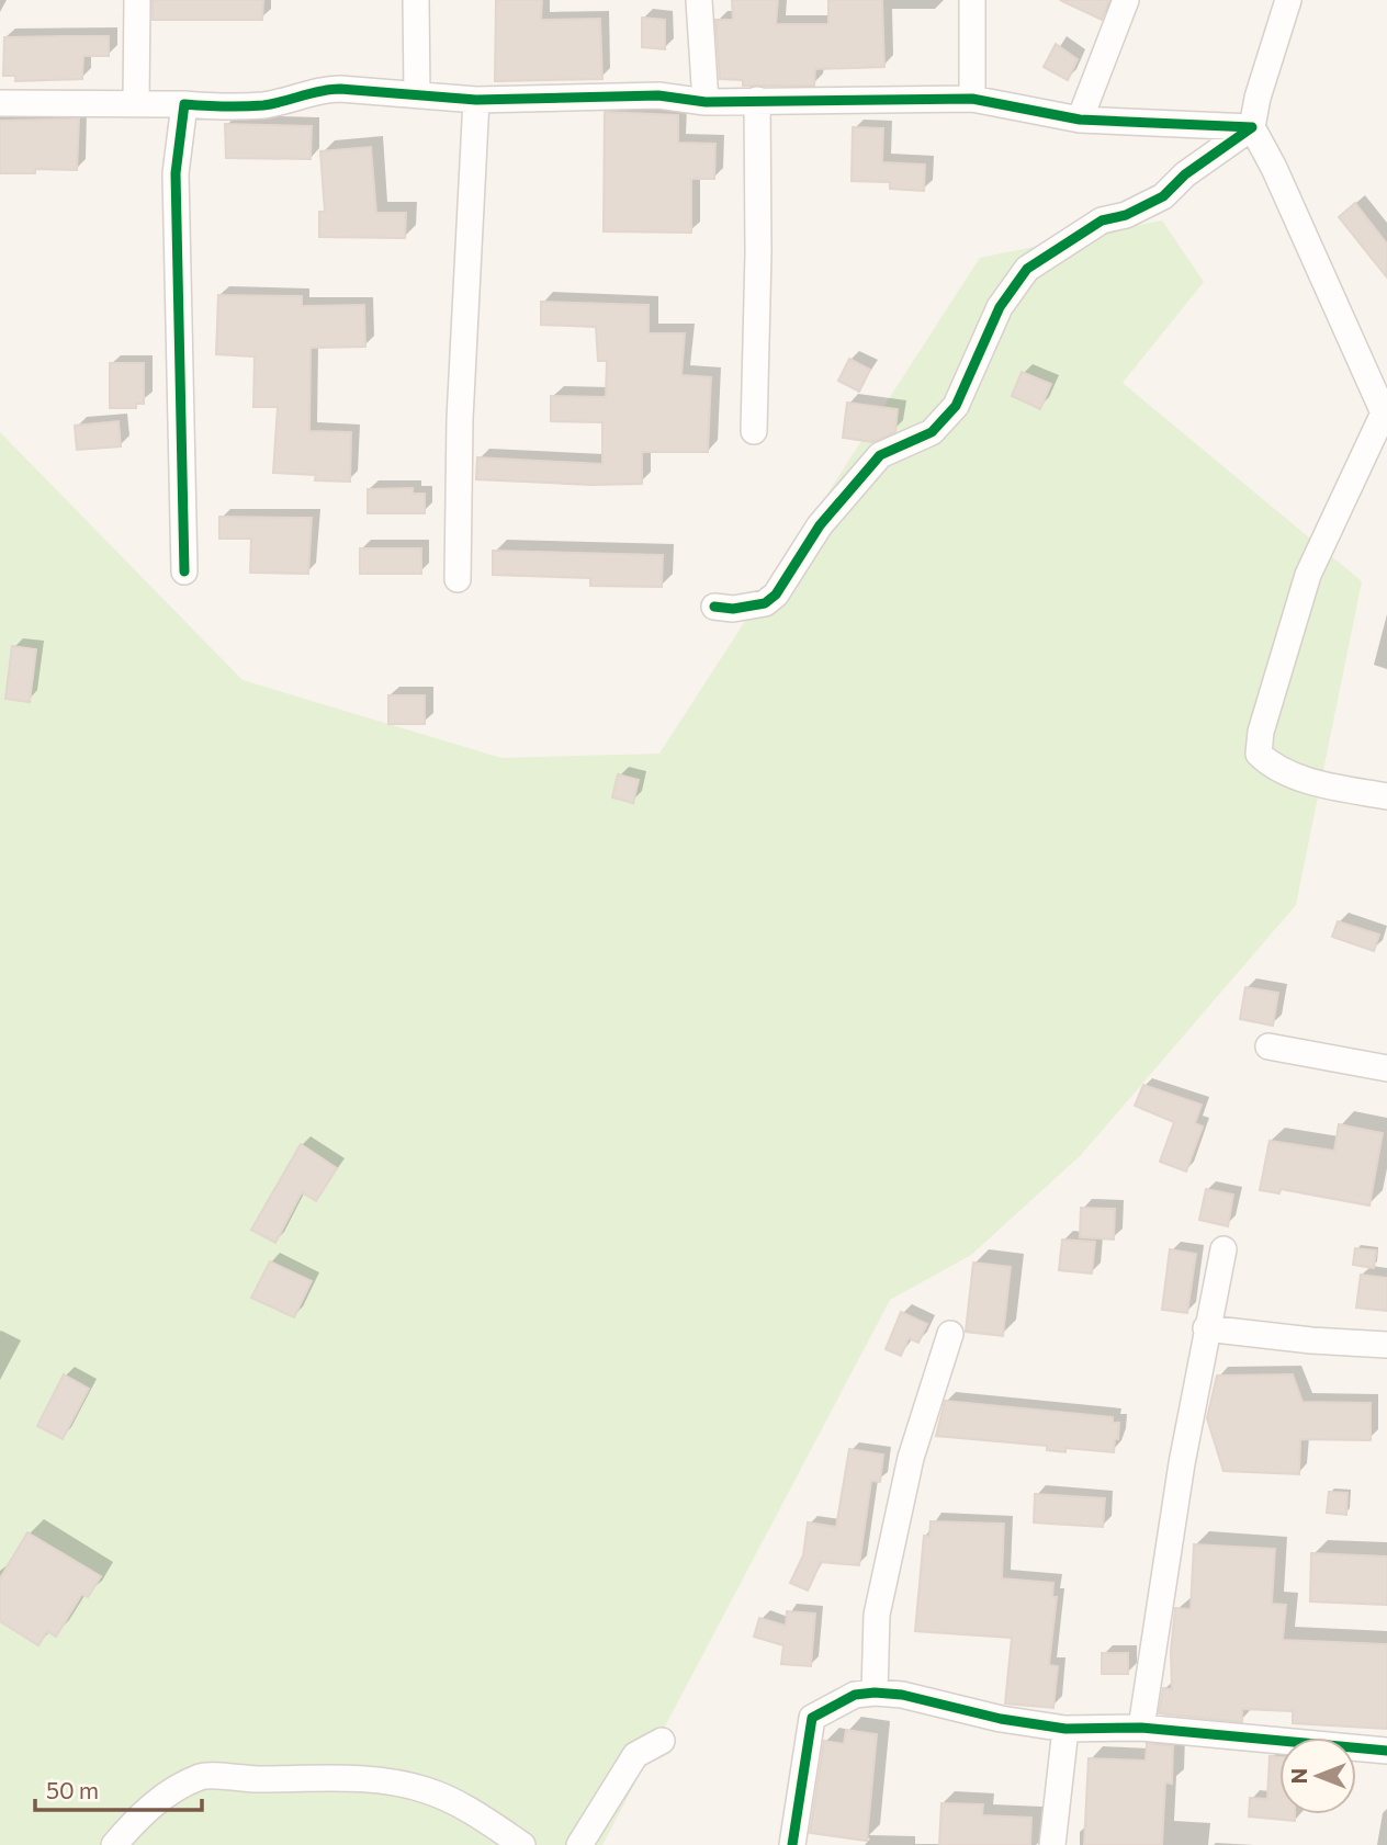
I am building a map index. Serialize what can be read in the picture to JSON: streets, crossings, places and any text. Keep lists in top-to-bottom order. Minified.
{"scale_bar":"50 m","north":"left"}
